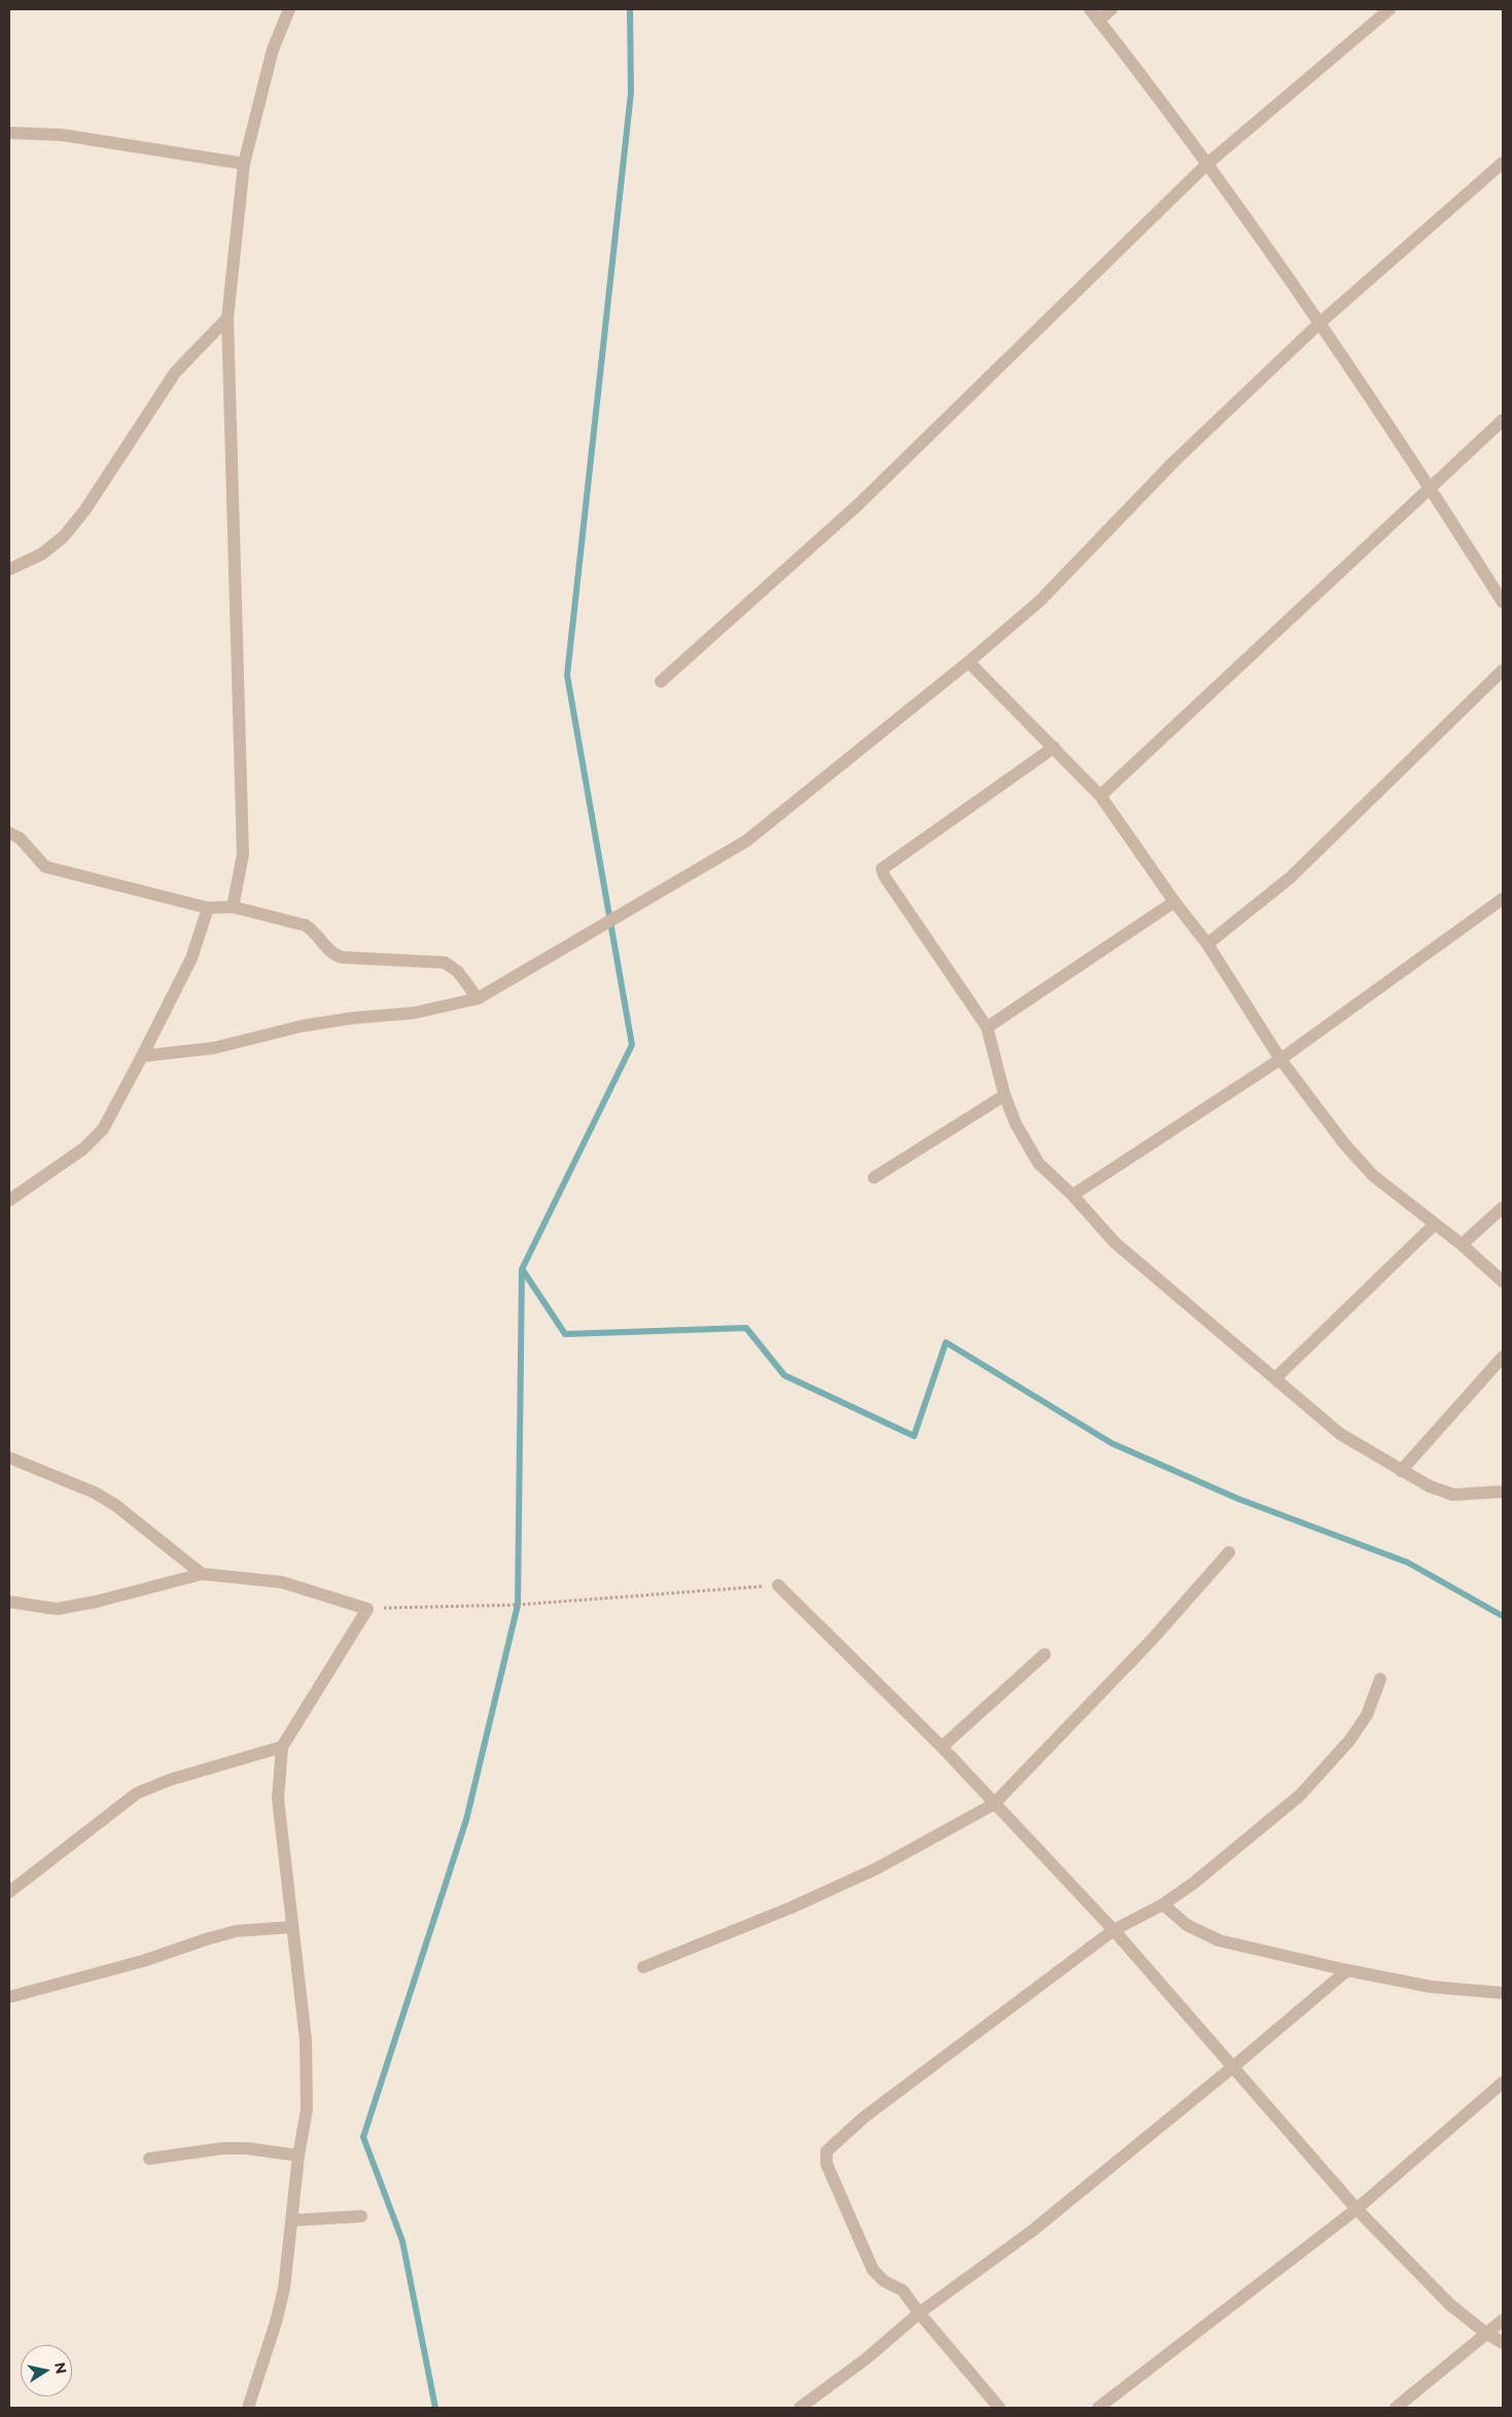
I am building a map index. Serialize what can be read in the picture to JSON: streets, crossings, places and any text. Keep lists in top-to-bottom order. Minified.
{"north":"right"}
